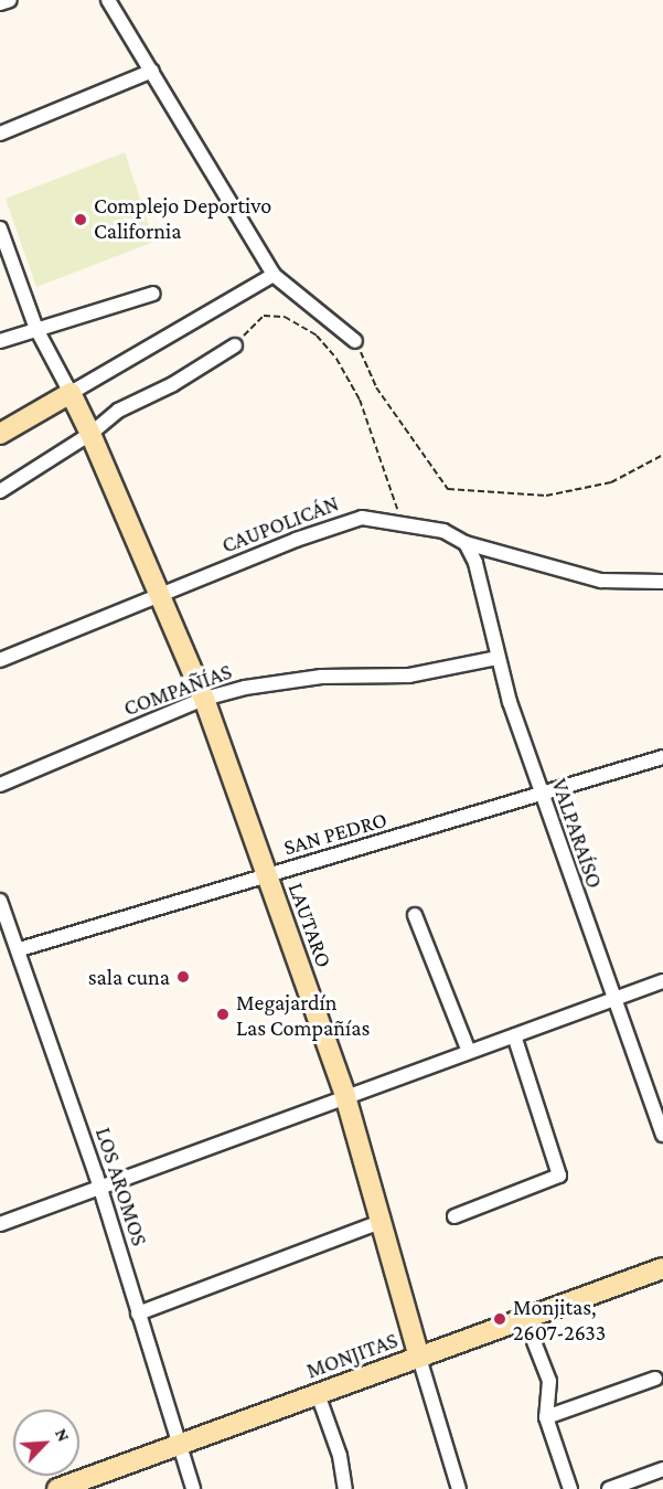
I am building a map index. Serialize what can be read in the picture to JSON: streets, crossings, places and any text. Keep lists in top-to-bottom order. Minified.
{"streets":{"street":["CAUPOLICÁN","COMPAÑÍAS","SAN PEDRO","VALPARAÍSO","LAUTARO","LOS AROMOS","MONJITAS"]},"crossings":[["CAUPOLICÁN","VALPARAÍSO"],["CAUPOLICÁN","LAUTARO"],["COMPAÑÍAS","VALPARAÍSO"],["COMPAÑÍAS","LAUTARO"],["SAN PEDRO","VALPARAÍSO"],["SAN PEDRO","LAUTARO"],["SAN PEDRO","LOS AROMOS"],["LAUTARO","MONJITAS"],["LOS AROMOS","MONJITAS"]],"places":["Complejo Deportivo California","sala cuna","Megajardín Las Compañías","Monjitas, 2607-2633"],"north":"top right"}
